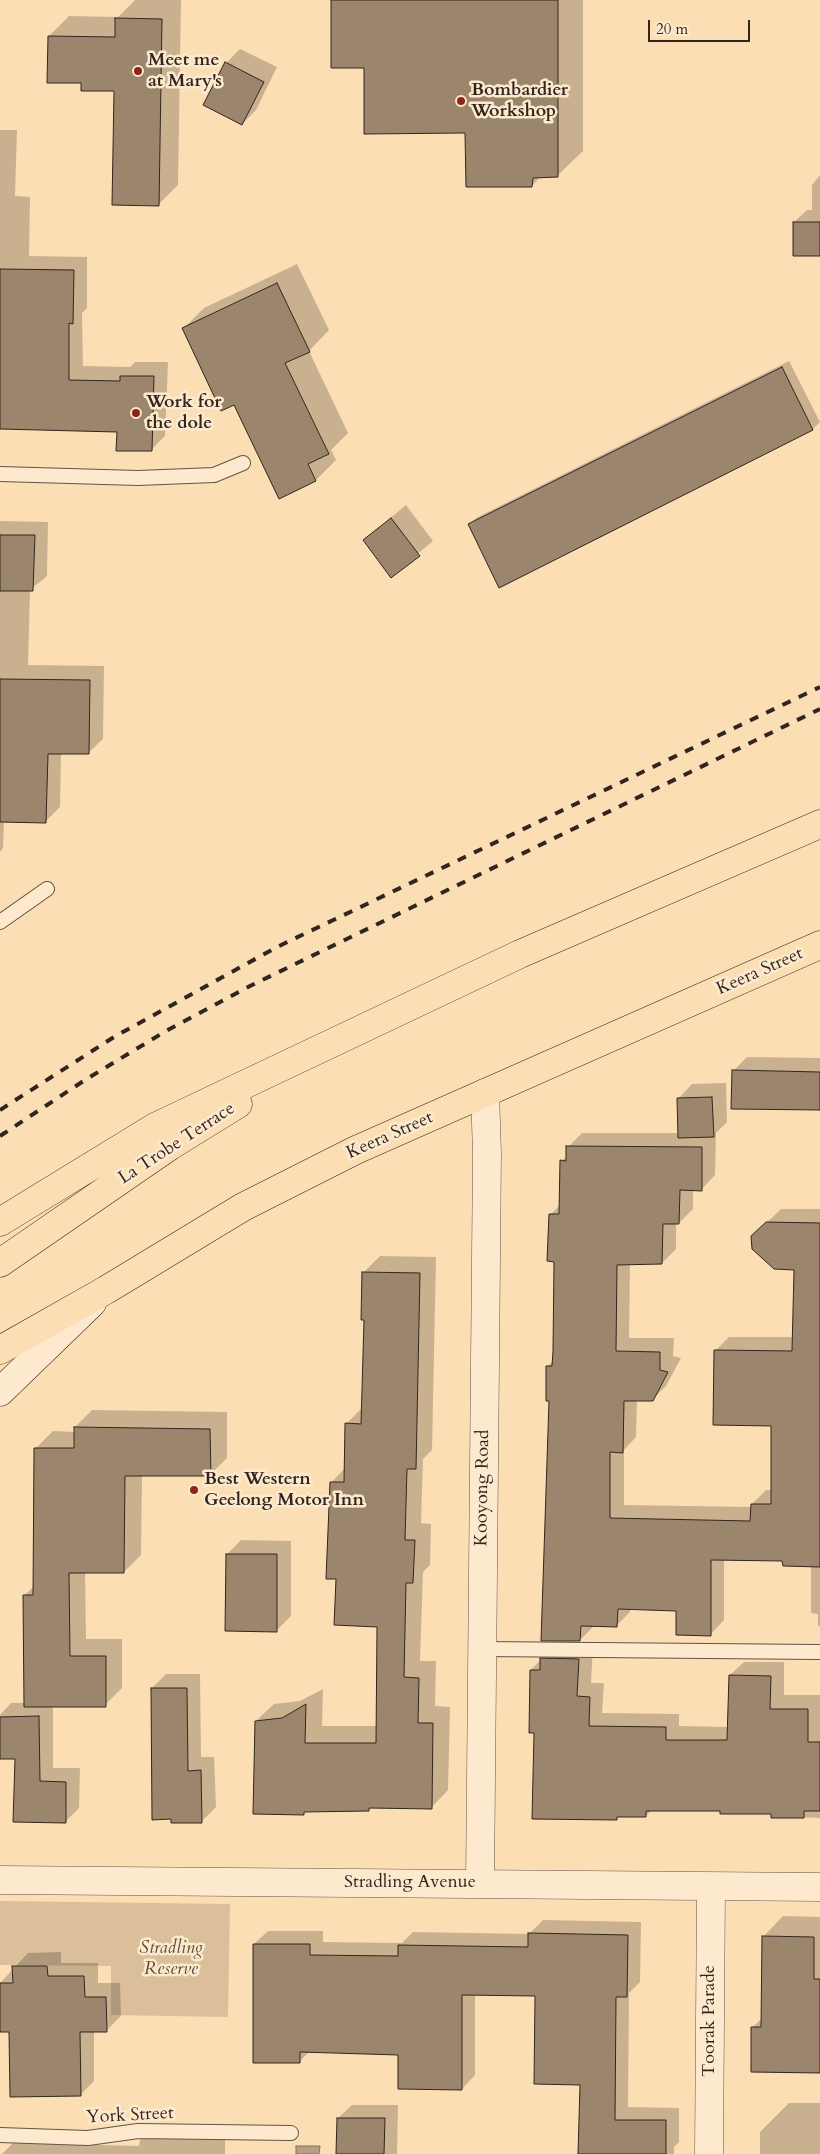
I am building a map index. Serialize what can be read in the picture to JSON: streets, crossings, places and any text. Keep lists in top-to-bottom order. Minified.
{"streets":{"highway":["Keera Street","La Trobe Terrace"],"street":["Kooyong Road","Stradling Avenue","Toorak Parade"],"lane":["York Street"]},"crossings":[["Keera Street","Kooyong Road"],["Kooyong Road","Stradling Avenue"],["Stradling Avenue","Toorak Parade"]],"parks":["Stradling Reserve"],"places":["Meet me at Mary's","Bombardier Workshop","Work for the dole","Best Western Geelong Motor Inn"],"scale_bar":"20 m"}
